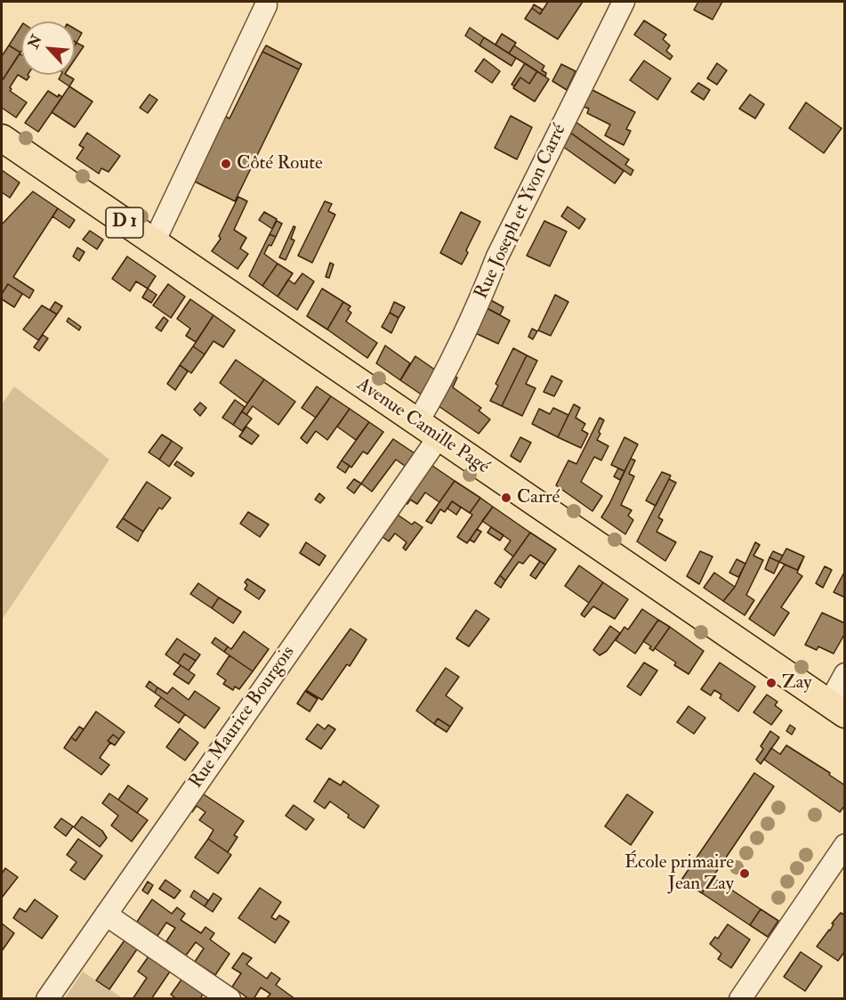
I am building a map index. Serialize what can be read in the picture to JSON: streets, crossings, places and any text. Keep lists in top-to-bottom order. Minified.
{"streets":{"main road":["D 1","Avenue Camille Pagé"],"street":["Rue Joseph et Yvon Carré","Rue Maurice Bourgois"]},"crossings":[["Rue Joseph et Yvon Carré","Avenue Camille Pagé"],["Avenue Camille Pagé","Rue Maurice Bourgois"]],"places":["Côté Route","Carré","Zay","École primaire Jean Zay"],"north":"top left"}
